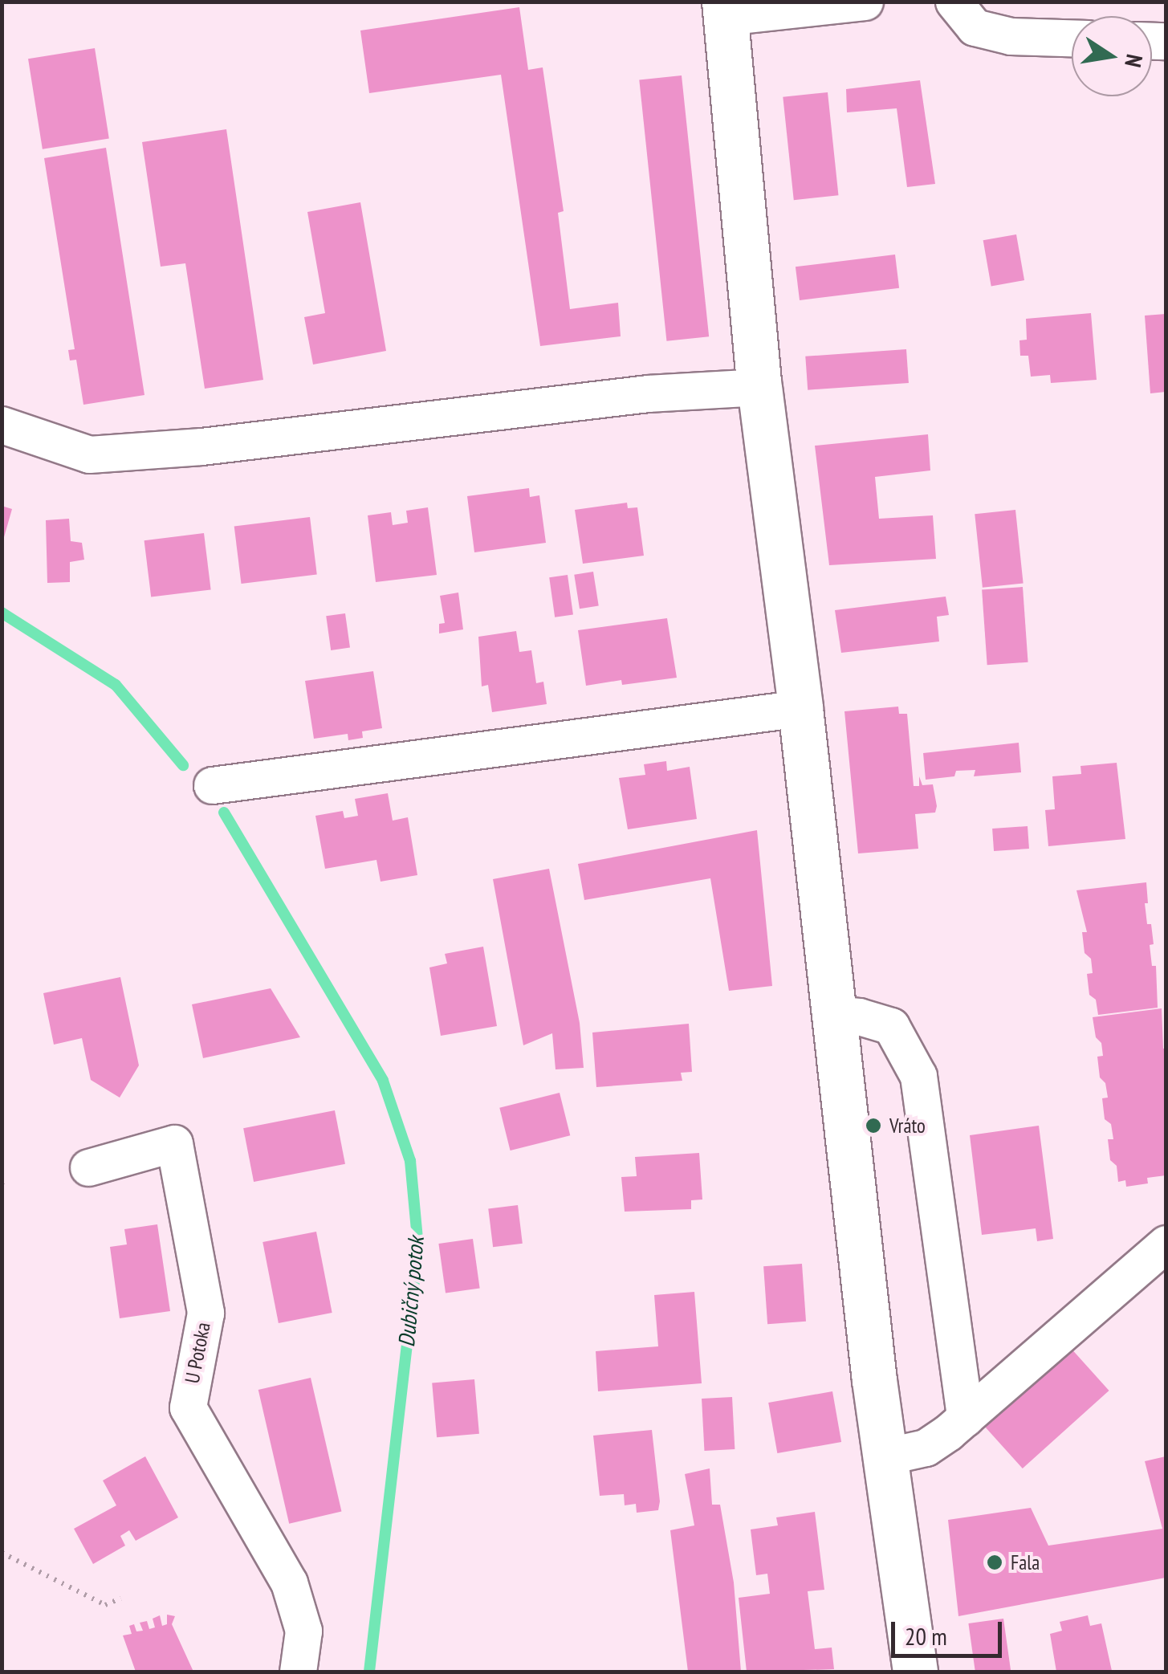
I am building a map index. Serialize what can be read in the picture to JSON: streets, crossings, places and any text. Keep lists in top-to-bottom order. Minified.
{"streets":{"street":["U Potoka"]},"water":["Dubičný potok"],"places":["Vráto","Fala"],"scale_bar":"20 m","north":"right"}
